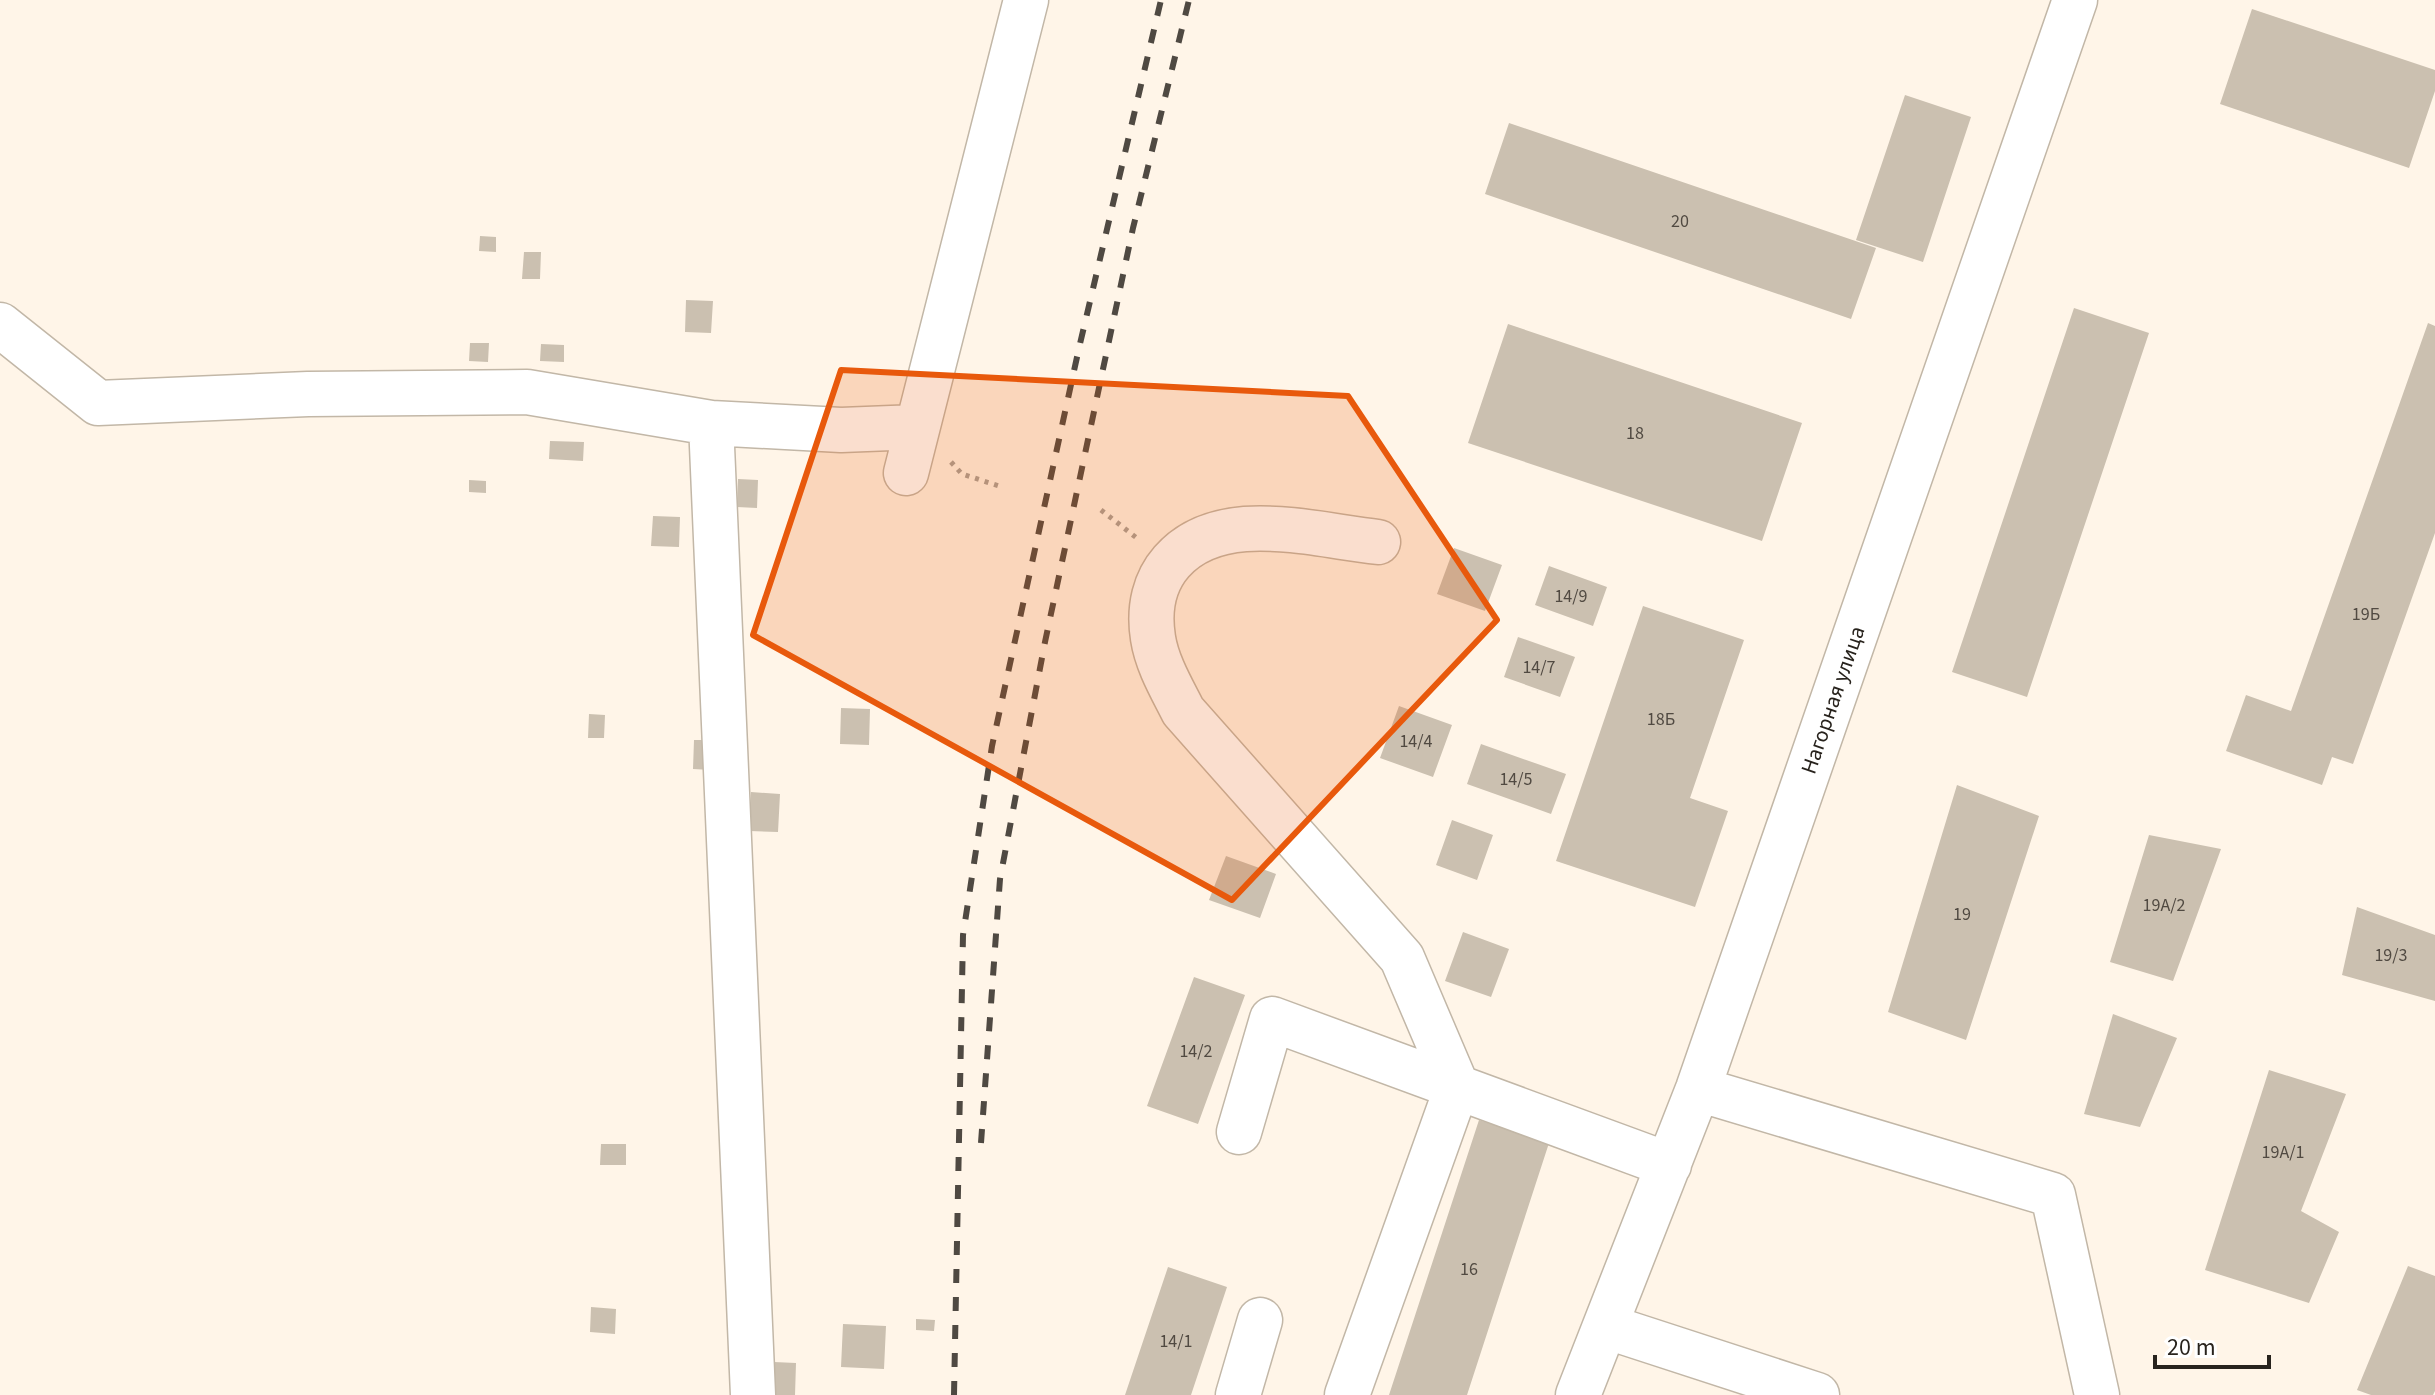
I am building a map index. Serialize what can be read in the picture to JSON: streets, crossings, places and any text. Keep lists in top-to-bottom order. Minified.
{"streets":{"street":["Нагорная улица"]},"house_numbers":["20","18","14/9","19Б","14/7","18Б","14/4","14/5","19А/2","19","19/3","14/2","19А/1","16","14/1"],"scale_bar":"20 m"}
